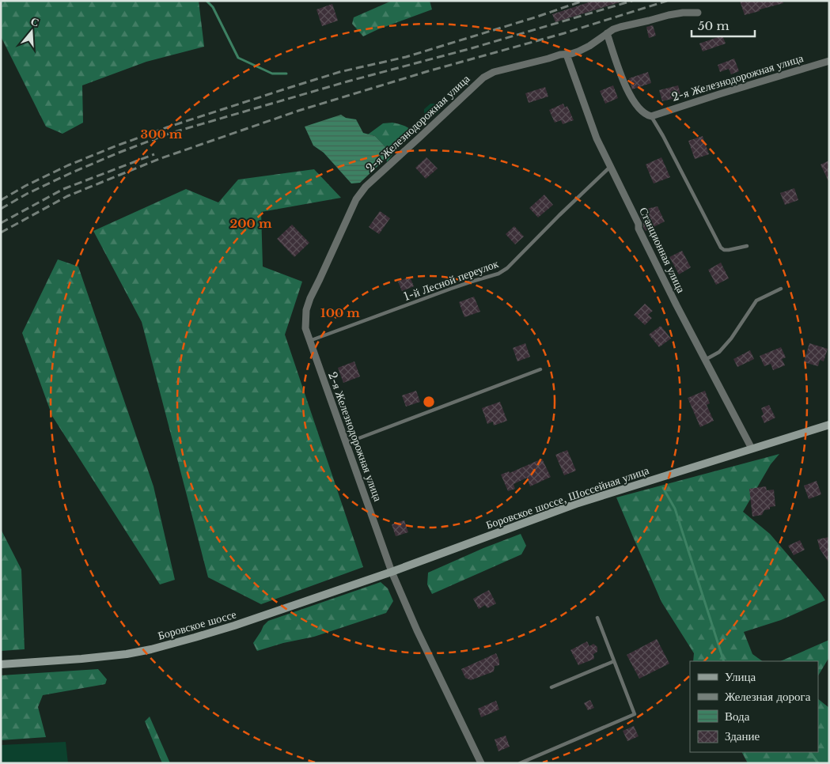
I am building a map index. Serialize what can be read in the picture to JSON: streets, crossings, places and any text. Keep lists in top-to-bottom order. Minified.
{"streets":{"main road":["Боровское шоссе, Шоссейная улица","Боровское шоссе"],"street":["2-я Железнодорожная улица","Станционная улица"],"lane":["1-й Лесной переулок"]},"crossings":[["2-я Железнодорожная улица","Станционная улица"],["2-я Железнодорожная улица","1-й Лесной переулок"],["2-я Железнодорожная улица","Боровское шоссе, Шоссейная улица"],["2-я Железнодорожная улица","Боровское шоссе"],["Станционная улица","1-й Лесной переулок"],["Станционная улица","Боровское шоссе, Шоссейная улица"],["Боровское шоссе, Шоссейная улица","Боровское шоссе"]],"legend":["Улица","Железная дорога","Вода","Здание"],"scale_bar":"50 m","north":"top","rings":["300 m","200 m","100 m"]}
